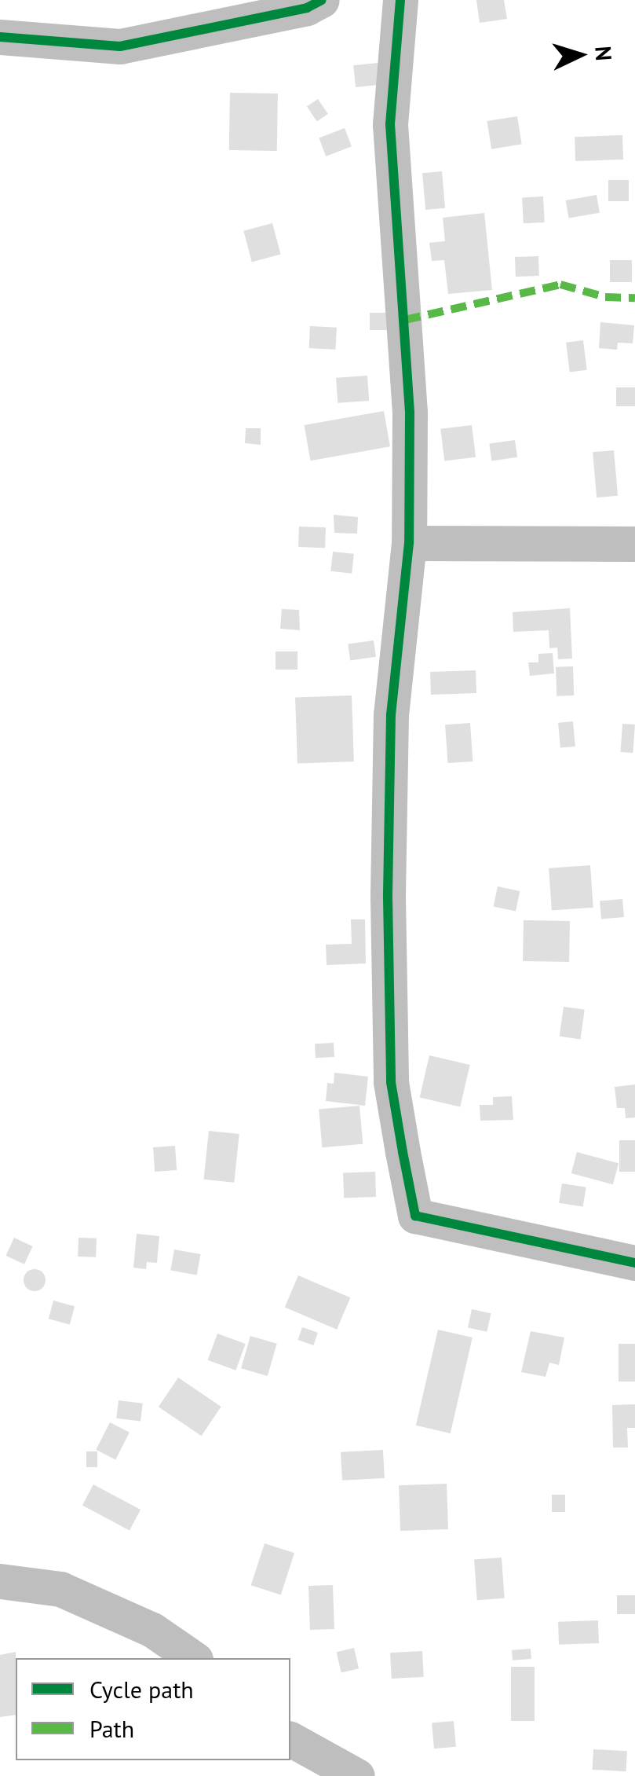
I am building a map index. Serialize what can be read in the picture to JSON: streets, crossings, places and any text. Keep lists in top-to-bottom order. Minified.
{"legend":["Cycle path","Path"],"north":"right"}
